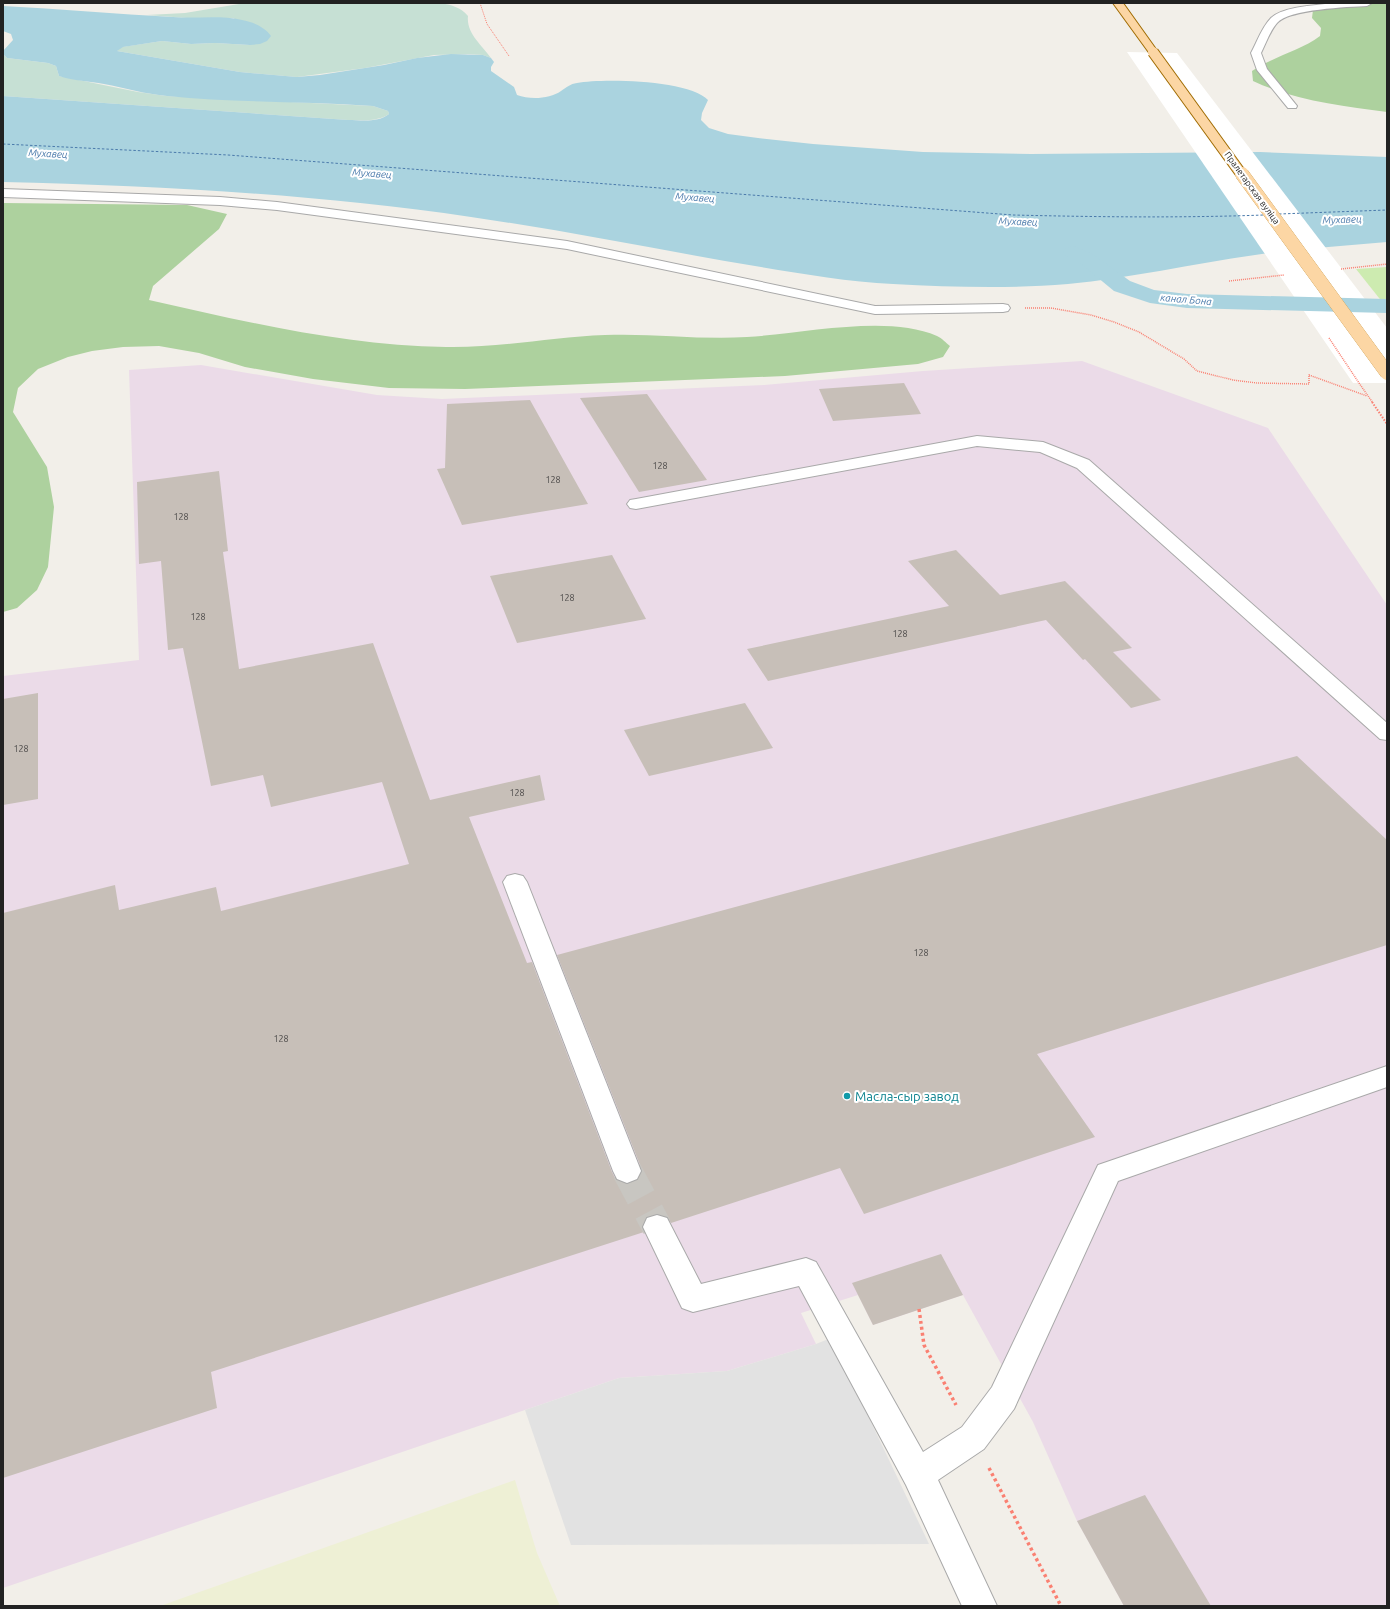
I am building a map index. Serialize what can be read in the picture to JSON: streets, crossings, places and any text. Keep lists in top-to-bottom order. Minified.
{"streets":{"main road":["Пралетарская вуліца"]},"water":["Мухавец","канал Бона"],"places":["Масла-сыр завод"],"house_numbers":["128","128","128","128","128","128","128","128","128","128"]}
